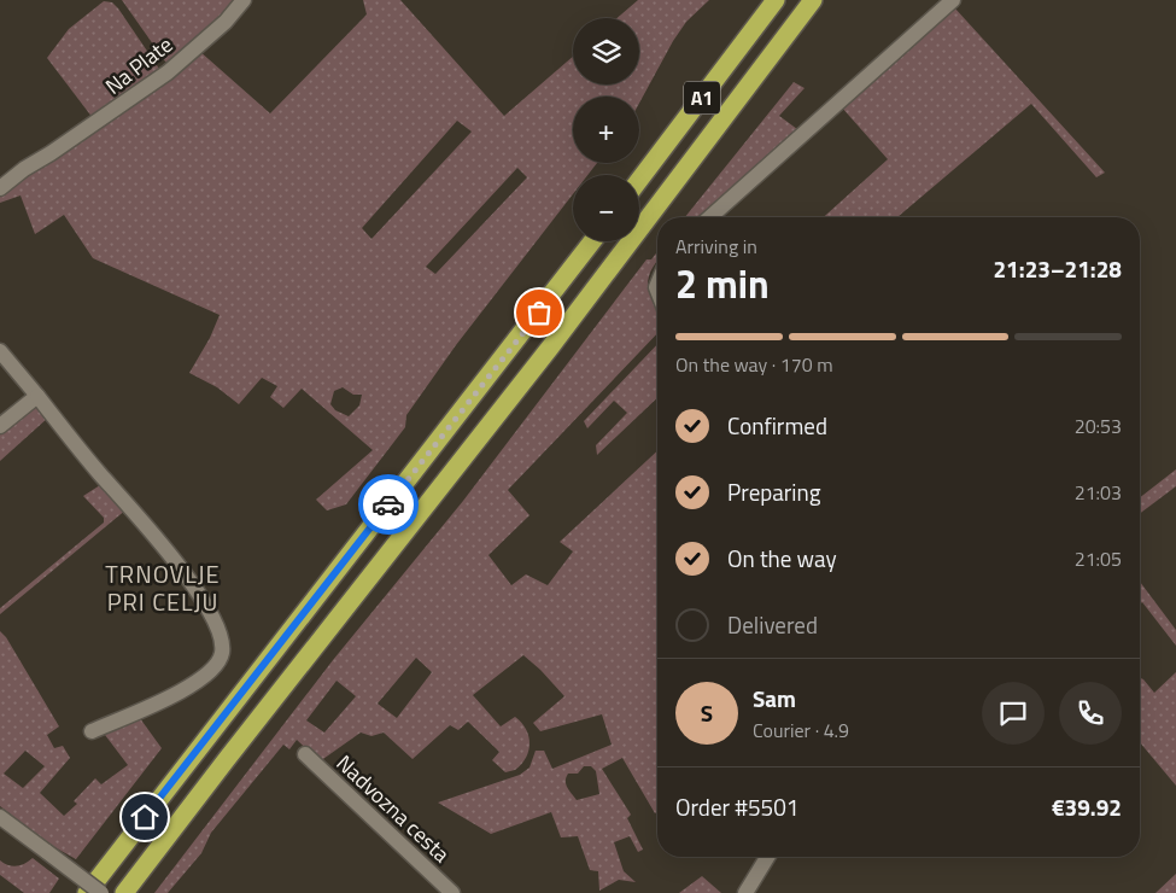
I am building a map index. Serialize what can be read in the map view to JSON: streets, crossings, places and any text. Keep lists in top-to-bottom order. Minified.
{"streets":{"highway":["A1"],"street":["Na Plate","Nadvozna cesta"]},"districts":["TRNOVLJE PRI CELJU"],"page":{"map_buttons":["+","−"],"heading":["2 min","Arriving in","21:23–21:28"],"panel":["Sam","Courier · 4.9","Order #5501","€39.92"],"bar":"On the way · 170 m","list":[["Confirmed","20:53"],["Preparing","21:03"],["On the way","21:05"],"Delivered"],"round":"S"}}
